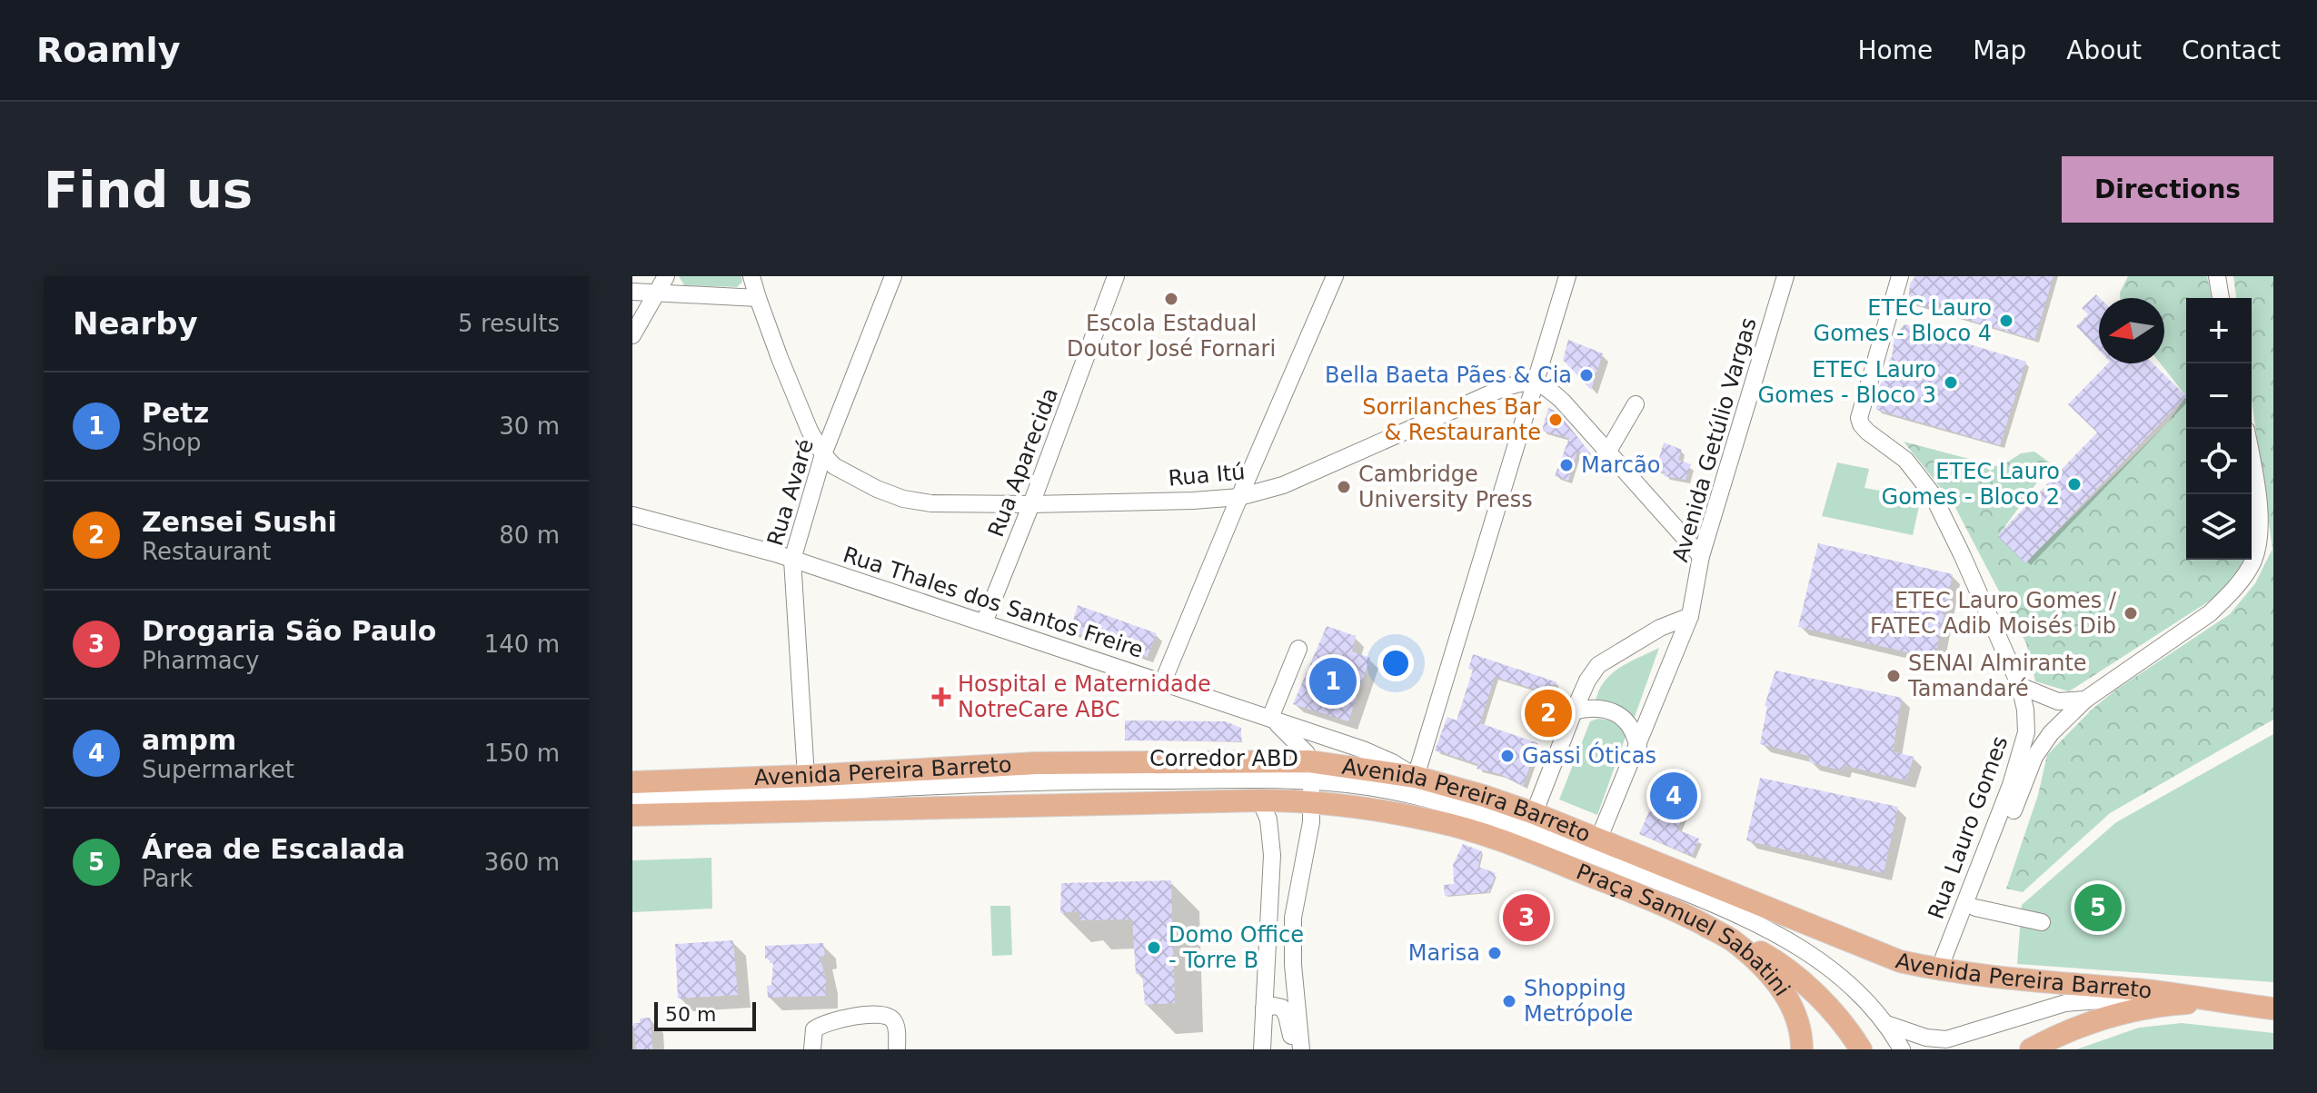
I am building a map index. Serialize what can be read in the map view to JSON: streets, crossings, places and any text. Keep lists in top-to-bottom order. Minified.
{"streets":{"main road":["Avenida Pereira Barreto","Praça Samuel Sabatini"],"street":["Avenida Getúlio Vargas","Rua Aparecida","Rua Itú","Rua Avaré","Rua Thales dos Santos Freire","Corredor ABD","Rua Lauro Gomes"]},"crossings":[["Avenida Getúlio Vargas","Avenida Pereira Barreto"],["Rua Aparecida","Rua Itú"],["Rua Aparecida","Rua Thales dos Santos Freire"],["Rua Itú","Rua Avaré"],["Rua Avaré","Rua Thales dos Santos Freire"],["Rua Avaré","Avenida Pereira Barreto"],["Rua Thales dos Santos Freire","Avenida Pereira Barreto"],["Corredor ABD","Avenida Pereira Barreto"],["Avenida Pereira Barreto","Rua Lauro Gomes"],["Avenida Pereira Barreto","Praça Samuel Sabatini"]],"places":{"other":["Escola Estadual Doutor José Fornari","ETEC Lauro Gomes - Bloco 4","Bella Baeta Pães & Cia","ETEC Lauro Gomes - Bloco 3","Sorrilanches Bar & Restaurante","Marcão","ETEC Lauro Gomes - Bloco 2","Cambridge University Press","ETEC Lauro Gomes / FATEC Adib Moisés Dib","SENAI Almirante Tamandaré","Gassi Óticas","Domo Office - Torre B","Marisa","Shopping Metrópole"],"health":["Hospital e Maternidade NotreCare ABC"]},"scale_bar":"50 m","north":"left","page":{"header":"Roamly","nav":["Home","Map","About","Contact"],"buttons":"Directions","title":"Find us","heading":["Nearby","5 results"],"map_buttons":["+","−"],"list":[{"mark":"1","name":"Petz","note":"Shop","value":"30 m"},{"mark":"2","name":"Zensei Sushi","note":"Restaurant","value":"80 m"},{"mark":"3","name":"Drogaria São Paulo","note":"Pharmacy","value":"140 m"},{"mark":"4","name":"ampm","note":"Supermarket","value":"150 m"},{"mark":"5","name":"Área de Escalada","note":"Park","value":"360 m"}],"pins":["1","2","4","5","3"],"scale":"50 m"}}
